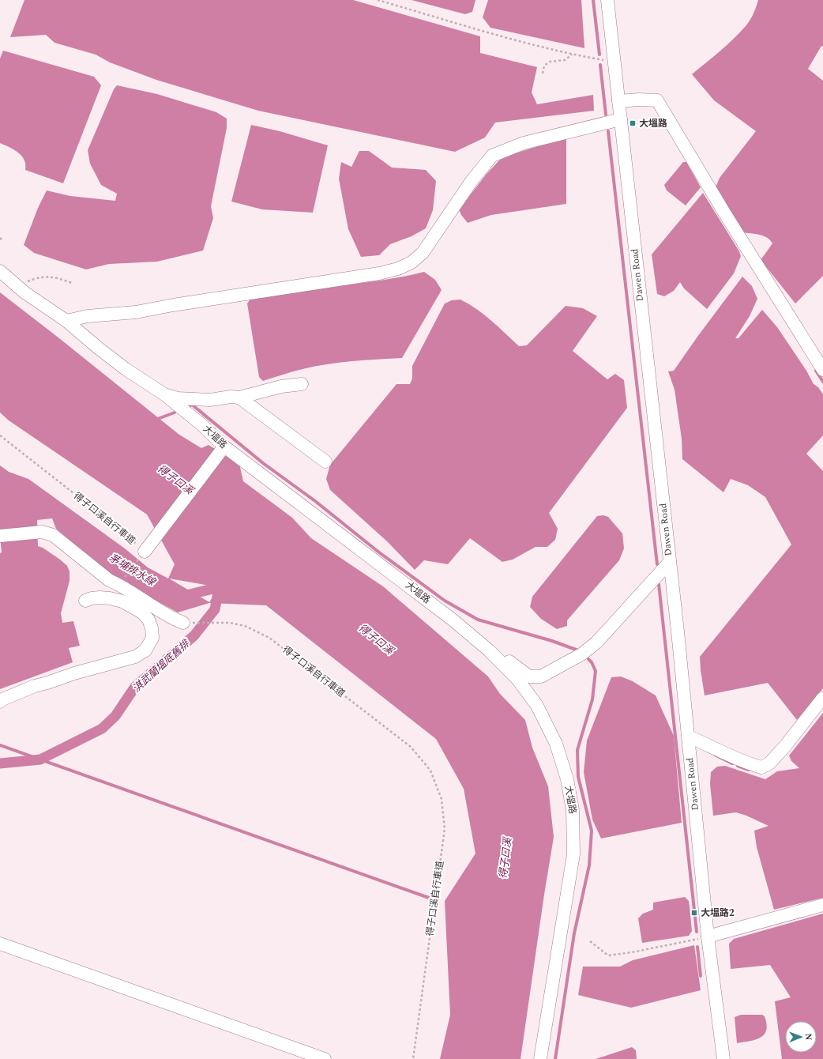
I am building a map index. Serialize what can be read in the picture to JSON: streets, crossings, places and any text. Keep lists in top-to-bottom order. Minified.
{"streets":{"street":["Dawen Road","大塭路"],"path":["得子口溪自行車道"]},"water":["得子口溪","茅埔排水線","淇武蘭塭底舊排"],"places":{"transit":["大塭路","大塭路2"]},"north":"right"}
